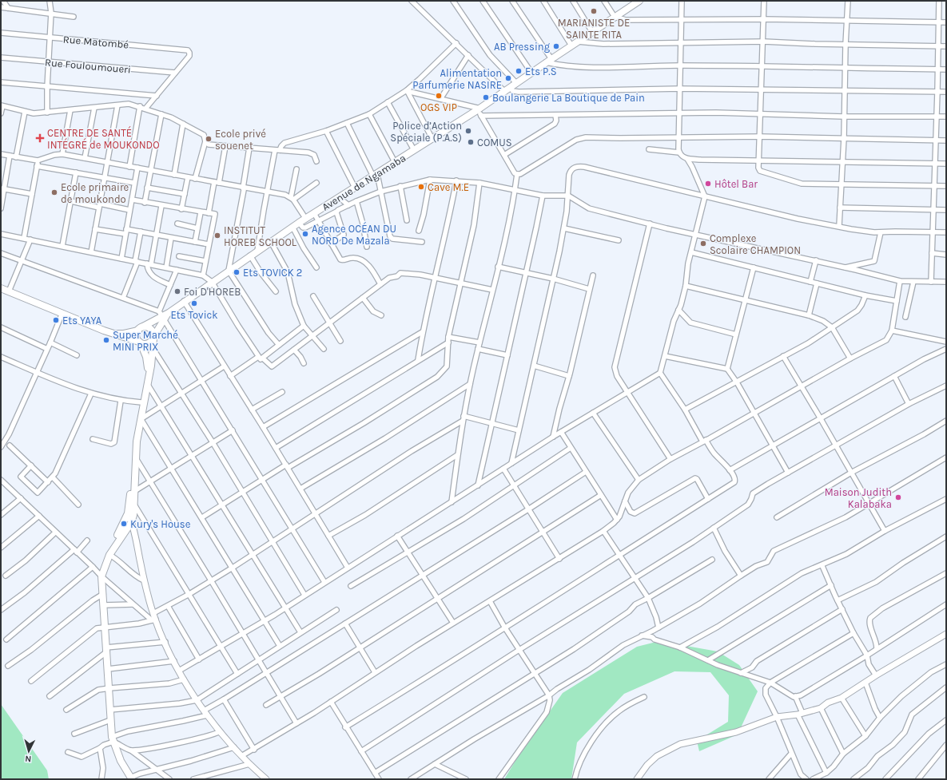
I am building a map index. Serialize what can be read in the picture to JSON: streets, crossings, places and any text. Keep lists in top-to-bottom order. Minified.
{"streets":{"main road":["Avenue de Ngamaba"],"street":["Rue Matombé","Rue Fouloumoueri"]},"crossings":[["Rue Matombé","Rue Fouloumoueri"]],"places":{"other":["MARIANISTE DE SAINTE RITA","AB Pressing","Ets P.S","Alimentation Parfumerie NASIRE","OGS VIP","Boulangerie La Boutique de Pain","Police d’Action Spéciale (P.A.S)","Ecole privé souenet","COMUS","Hôtel Bar","Cave M.E","Ecole primaire de moukondo","Agence OCÉAN DU NORD De Mazala","INSTITUT HOREB SCHOOL","Complexe Scolaire CHAMPION","Ets TOVICK 2","Foi D'HOREB","Ets Tovick","Ets YAYA","Super Marché MINI PRIX","Maison Judith Kalabaka","Kury's House"],"health":["CENTRE DE SANTÉ INTÉGRÉ de MOUKONDO"]},"north":"bottom"}
